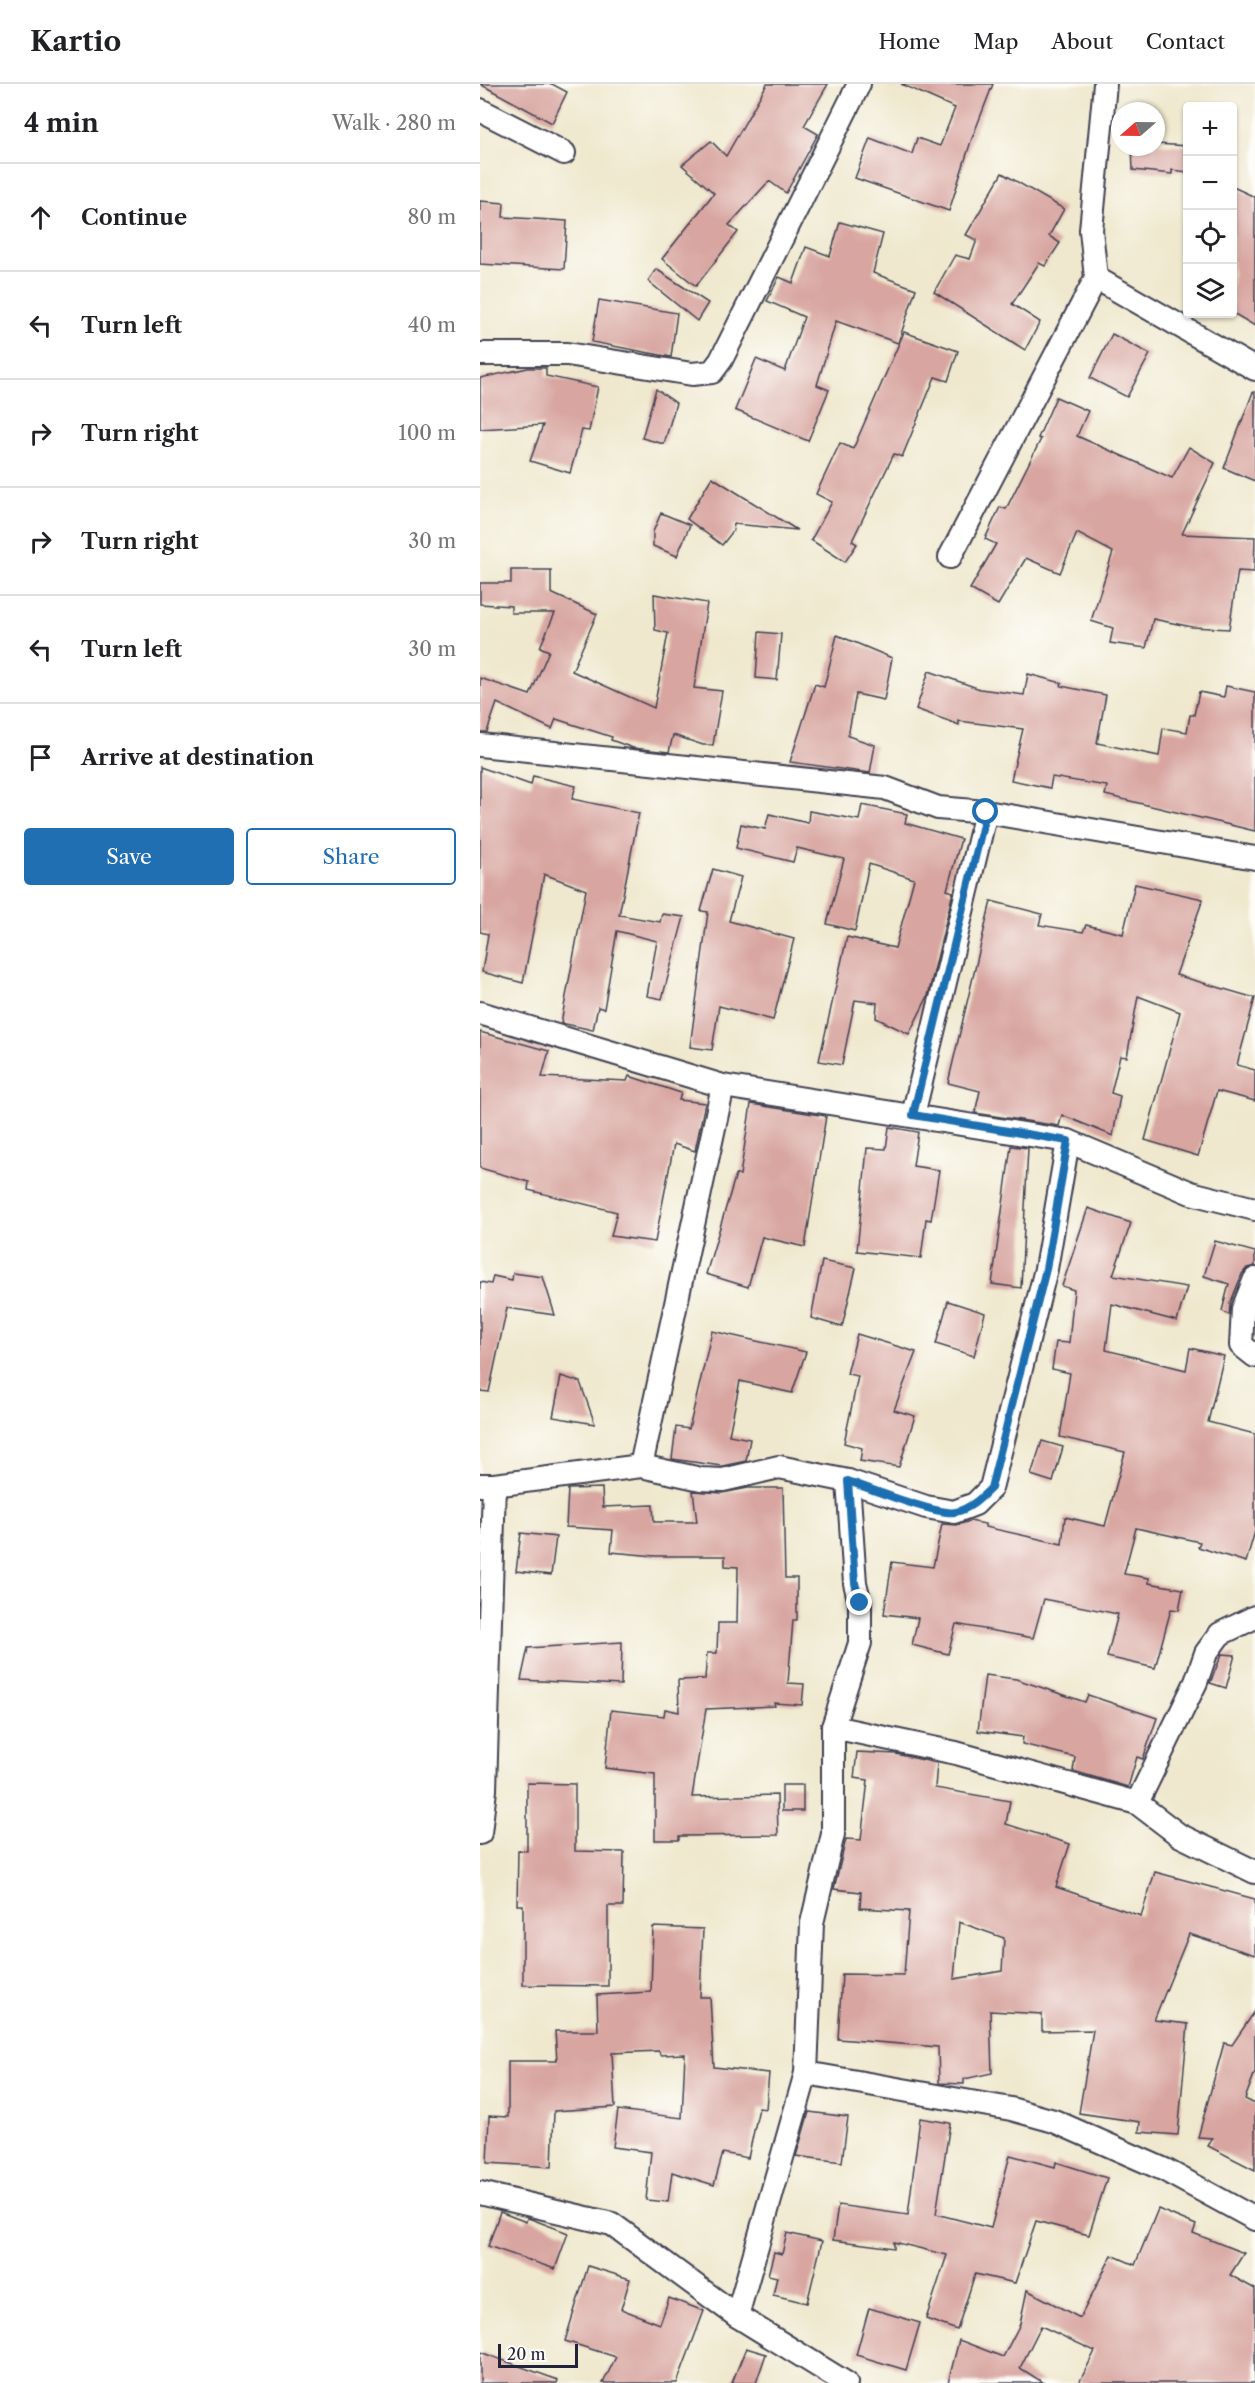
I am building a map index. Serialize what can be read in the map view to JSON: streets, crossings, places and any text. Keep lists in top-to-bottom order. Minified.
{"scale_bar":"20 m","north":"left","page":{"header":"Kartio","nav":["Home","Map","About","Contact"],"heading":["4 min","Walk · 280 m"],"map_buttons":["+","−"],"list":[["Continue","80 m"],["Turn left","40 m"],["Turn right","100 m"],["Turn right","30 m"],["Turn left","30 m"],"Arrive at destination"],"buttons":["Save","Share"],"scale":"20 m"}}
